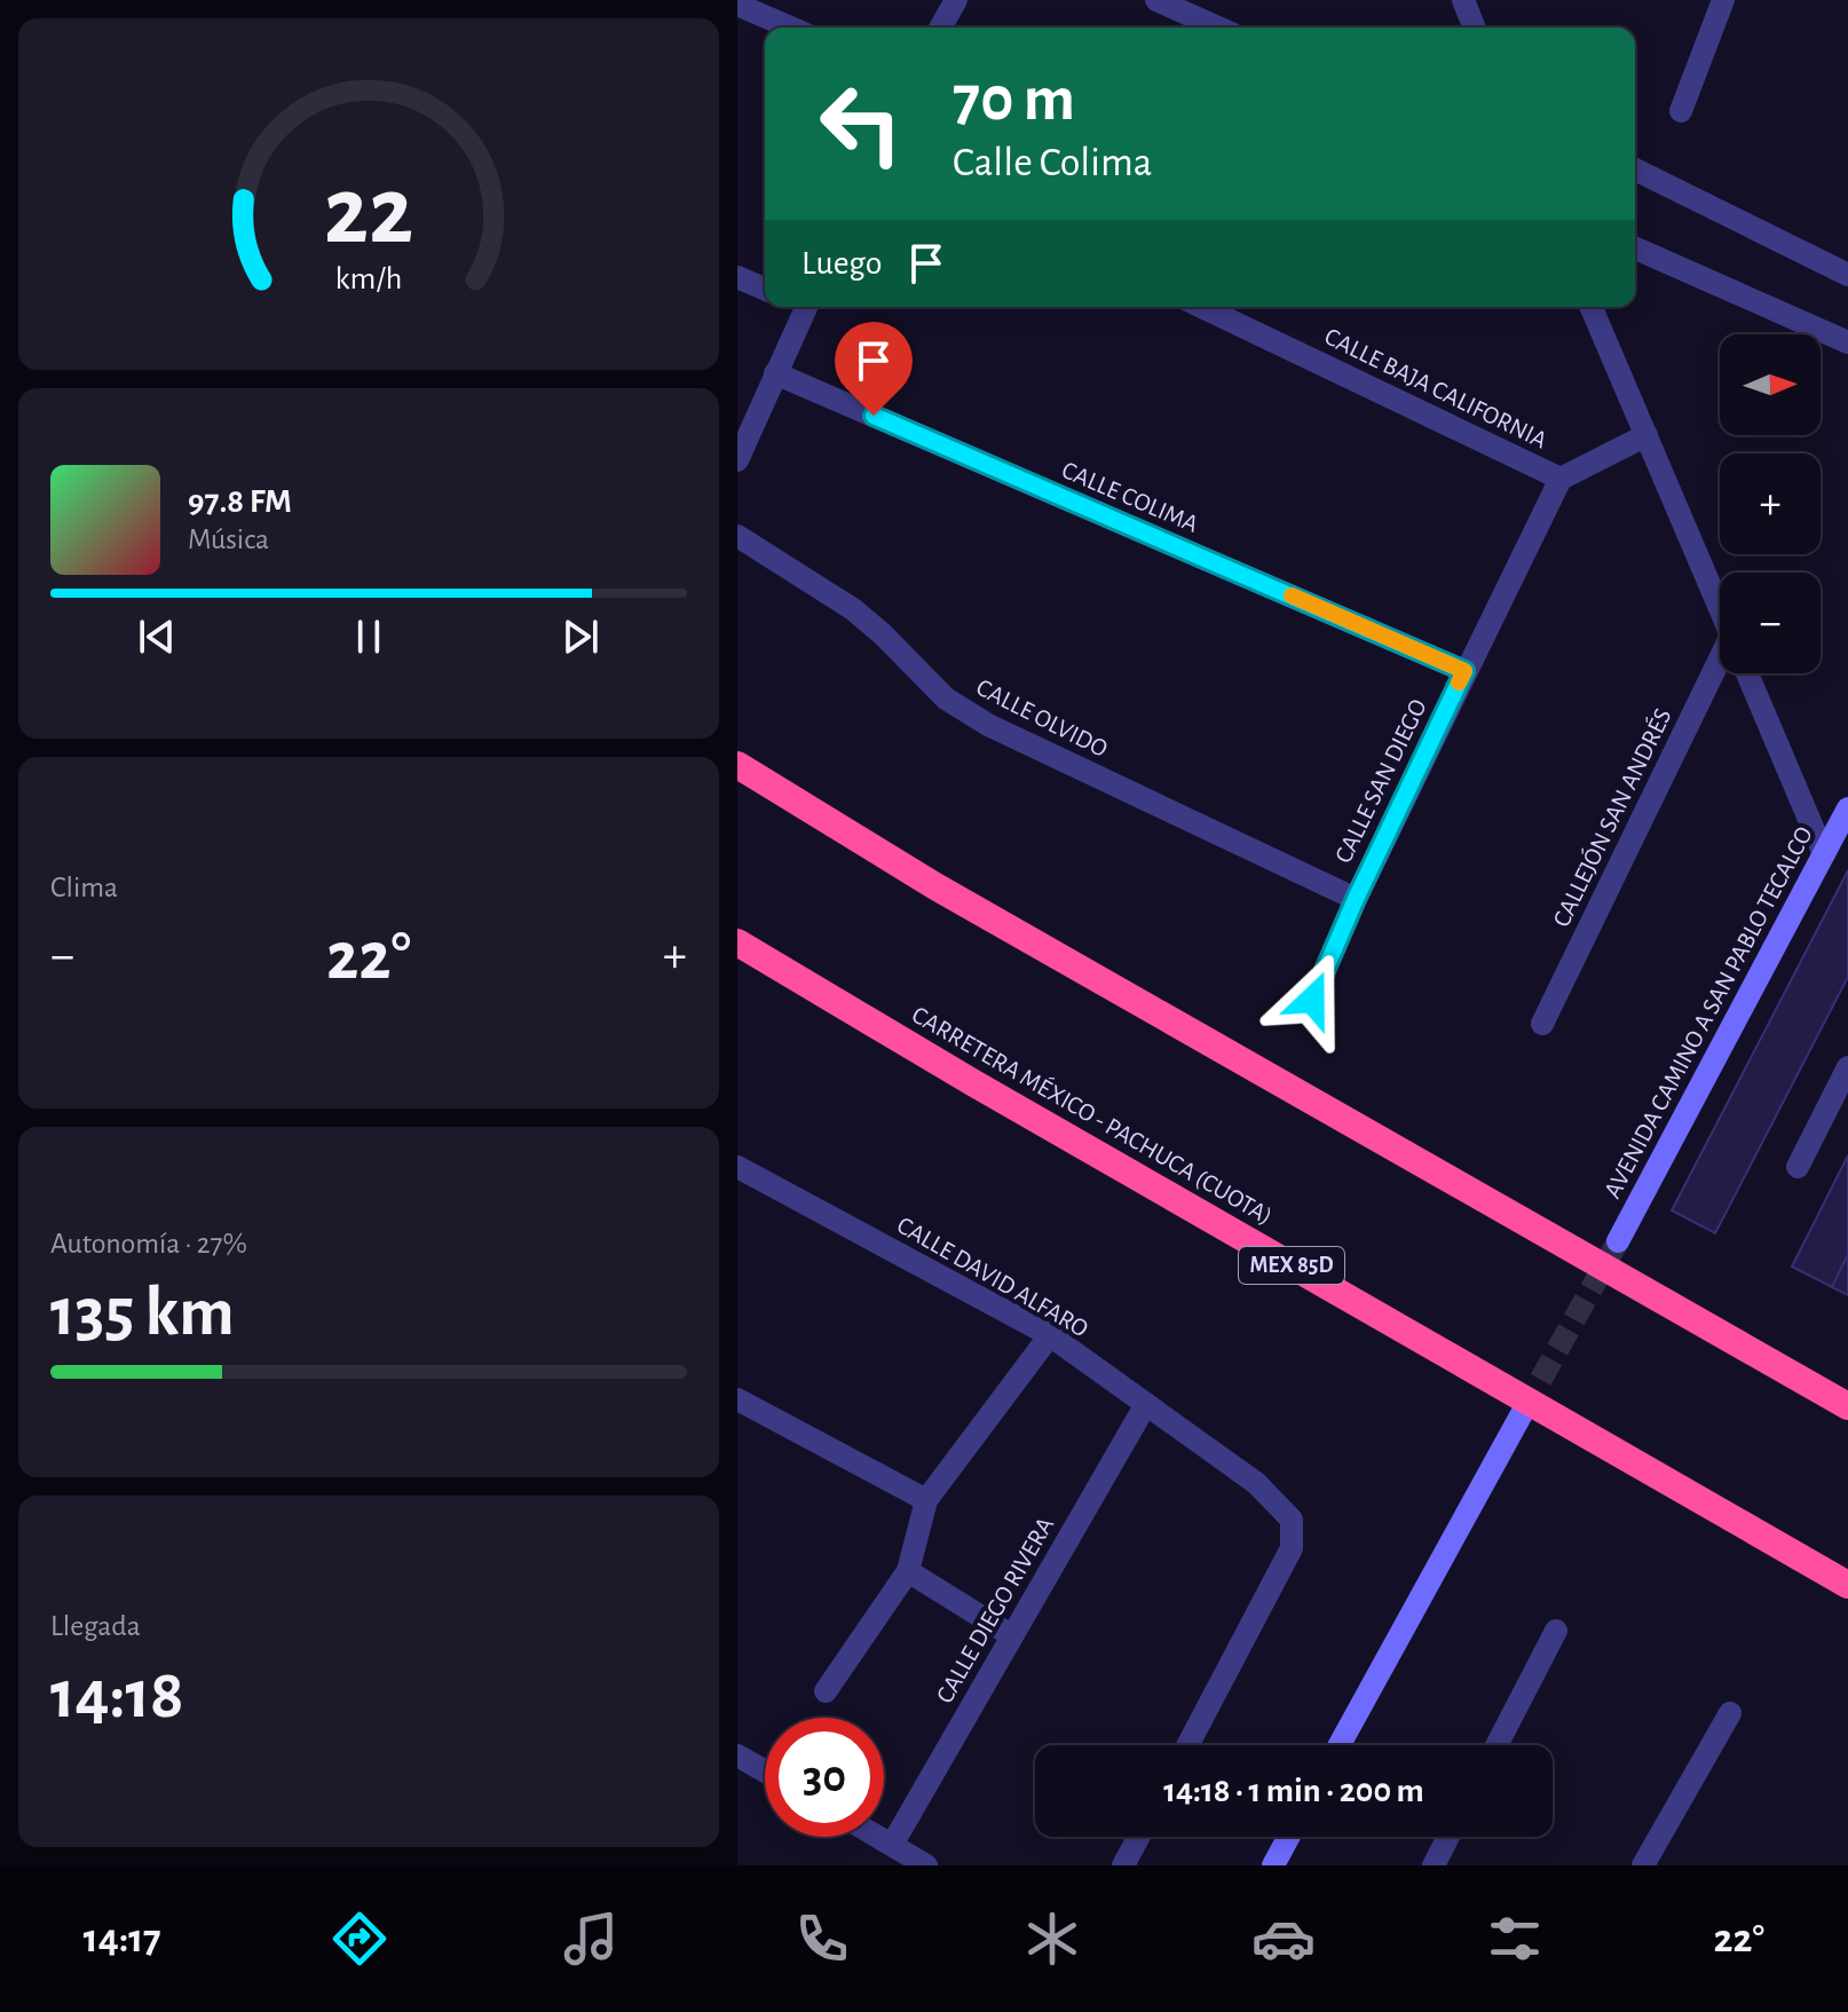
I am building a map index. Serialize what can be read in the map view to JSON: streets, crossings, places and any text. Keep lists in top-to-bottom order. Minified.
{"streets":{"highway":["CARRETERA MÉXICO - PACHUCA (CUOTA)","MEX 85D"],"main road":["AVENIDA CAMINO A SAN PABLO TECALCO"],"street":["CALLE BAJA CALIFORNIA","CALLE COLIMA","CALLE OLVIDO","CALLE SAN DIEGO","CALLEJÓN SAN ANDRÉS","CALLE DAVID ALFARO","CALLE DIEGO RIVERA"]},"crossings":[["CALLE BAJA CALIFORNIA","CALLE SAN DIEGO"],["CALLE COLIMA","CALLE SAN DIEGO"],["CALLE OLVIDO","CALLE SAN DIEGO"],["CALLE DAVID ALFARO","CALLE DIEGO RIVERA"]],"north":"right","page":{"turn":["70 m","Calle Colima"],"then":"Luego","map_buttons":["+","−"],"song":["97.8 FM","Música"],"tile":["Clima",["Autonomía · 27%","135 km"],["Llegada","14:18"]],"heat":["−","22°","+"],"limit":"30","trip":"14:18 · 1 min · 200 m","tabs":["14:17","22°"],"gauge":["22","km/h"]}}
